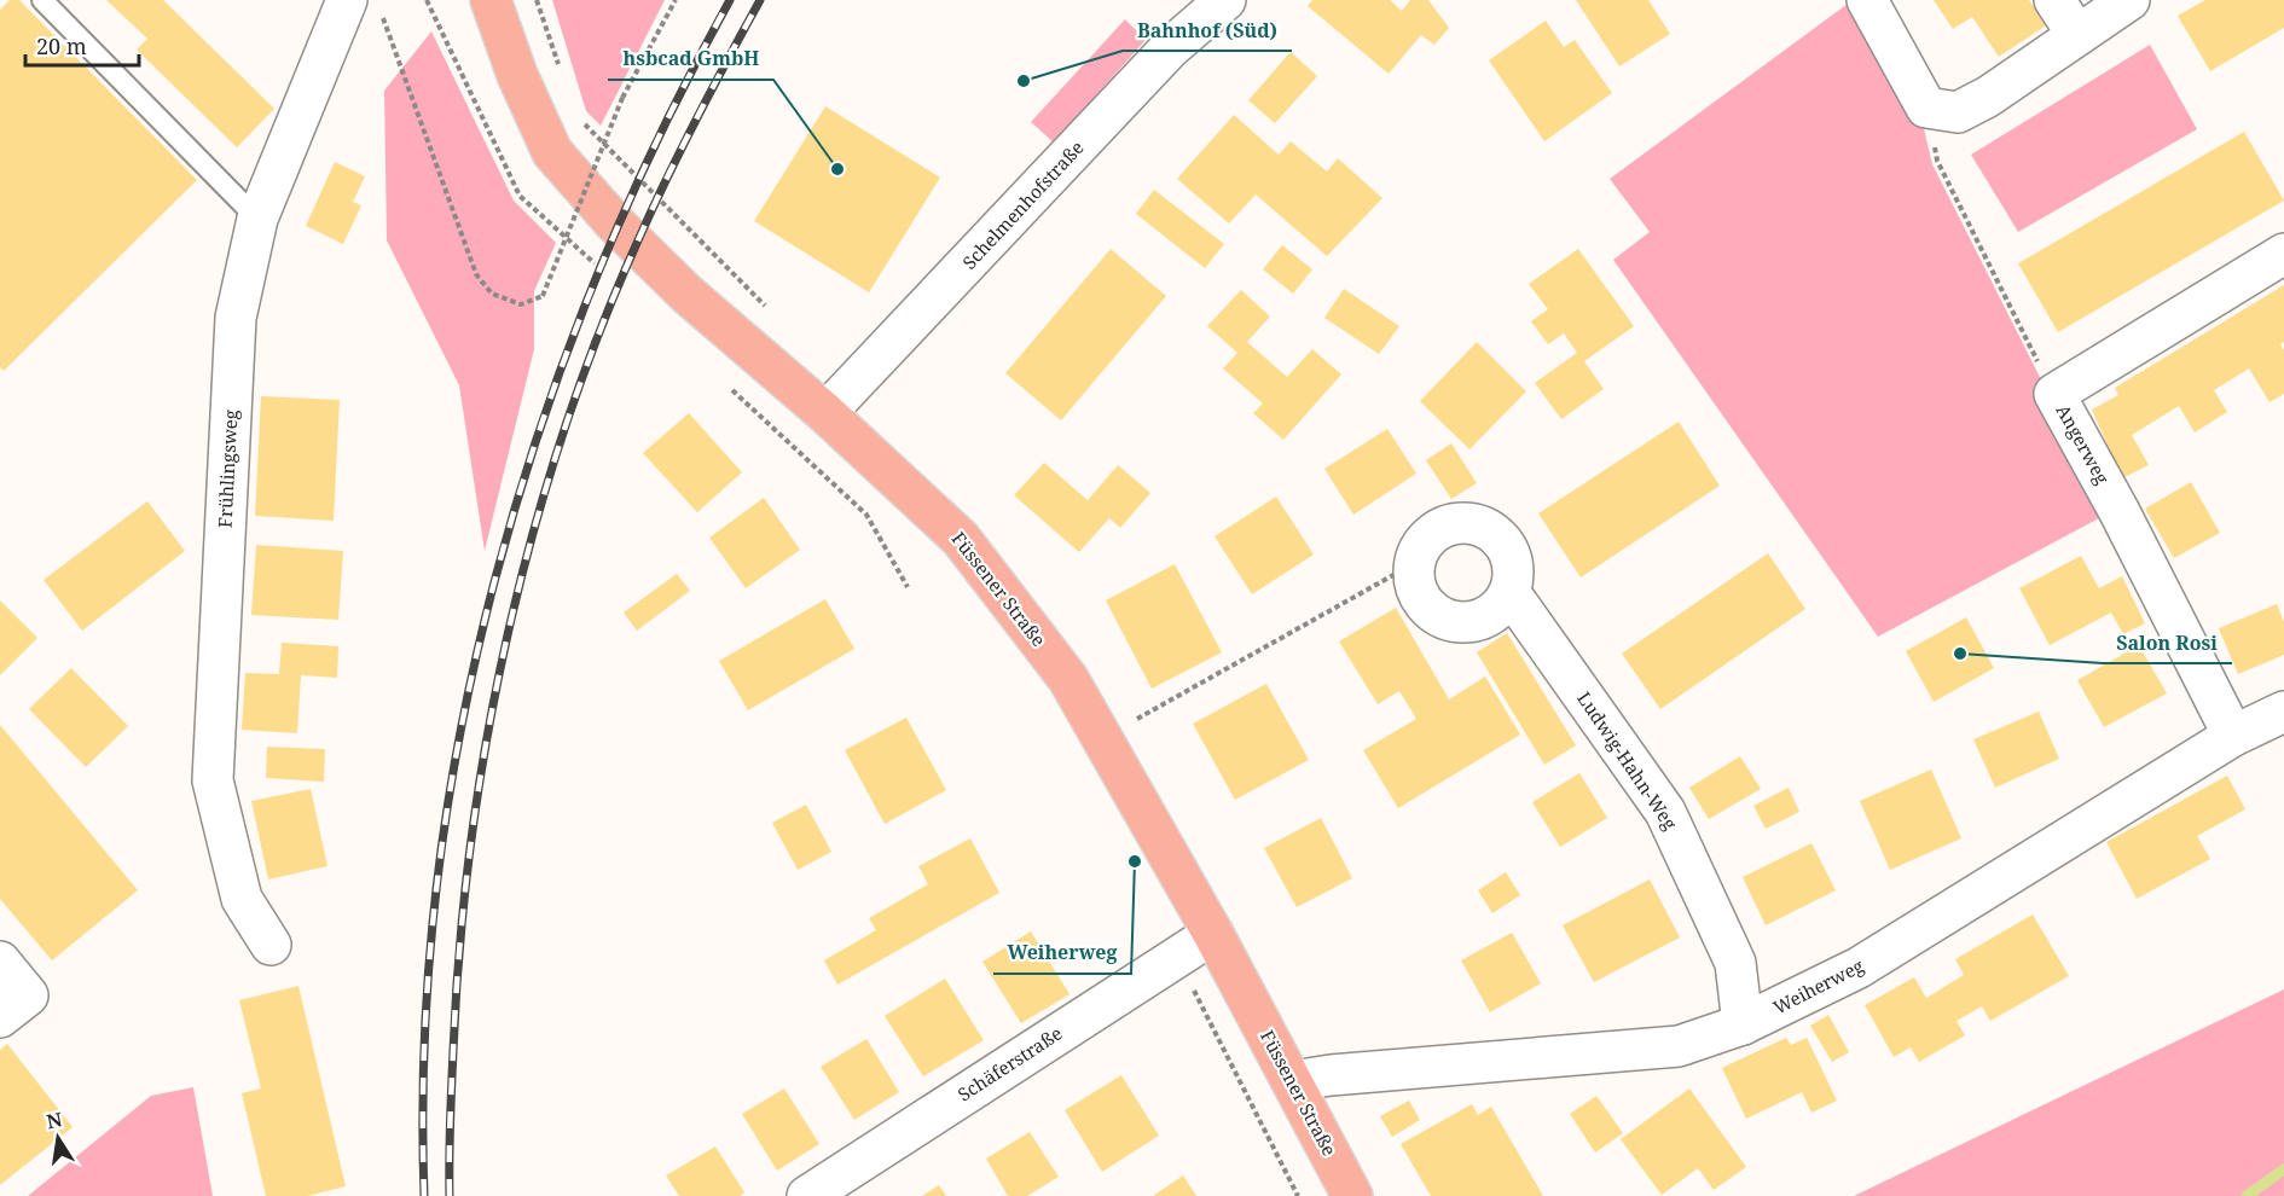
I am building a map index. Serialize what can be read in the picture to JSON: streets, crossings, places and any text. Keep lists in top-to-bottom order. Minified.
{"streets":{"main road":["Füssener Straße"],"street":["Schelmenhofstraße","Angerweg","Frühlingsweg","Ludwig-Hahn-Weg","Weiherweg","Schäferstraße"]},"crossings":[["Schelmenhofstraße","Füssener Straße"],["Angerweg","Weiherweg"],["Füssener Straße","Weiherweg"],["Füssener Straße","Schäferstraße"],["Ludwig-Hahn-Weg","Weiherweg"]],"places":["Bahnhof (Süd)","hsbcad GmbH","Salon Rosi","Weiherweg"],"scale_bar":"20 m","north":"top"}
